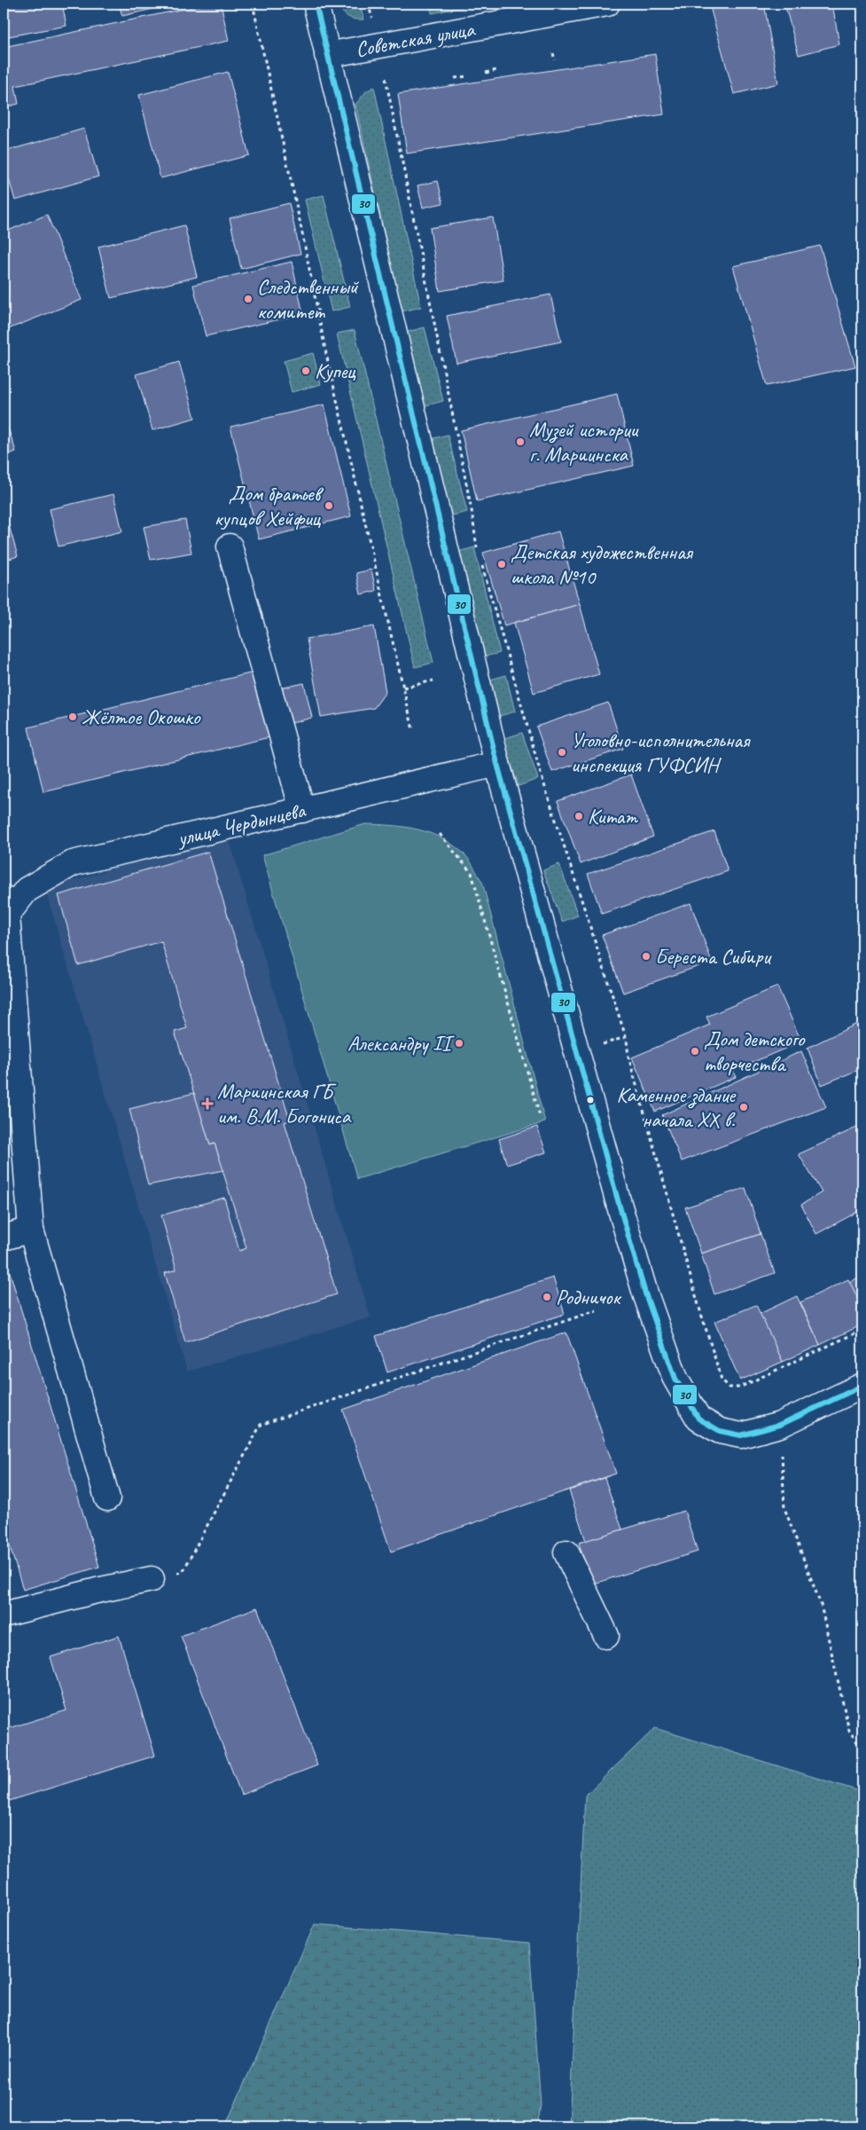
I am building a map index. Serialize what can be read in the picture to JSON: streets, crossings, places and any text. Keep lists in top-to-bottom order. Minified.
{"streets":{"main road":["Советская улица","улица Чердынцева"]},"places":{"other":["Следственный комитет","Купец","Музей истории г. Мариинска","Дом братьев купцов Хейфиц","Детская художественная школа №10","Жёлтое Окошко","Уголовно-исполнительная инспекция ГУФСИН","Китат","Береста Сибири","Александру II","Дом детского творчества","Каменное здание начала XX в.","Родничок"],"health":["Мариинская ГБ им. В.М. Богониса"]},"lines":["transit line 30"]}
